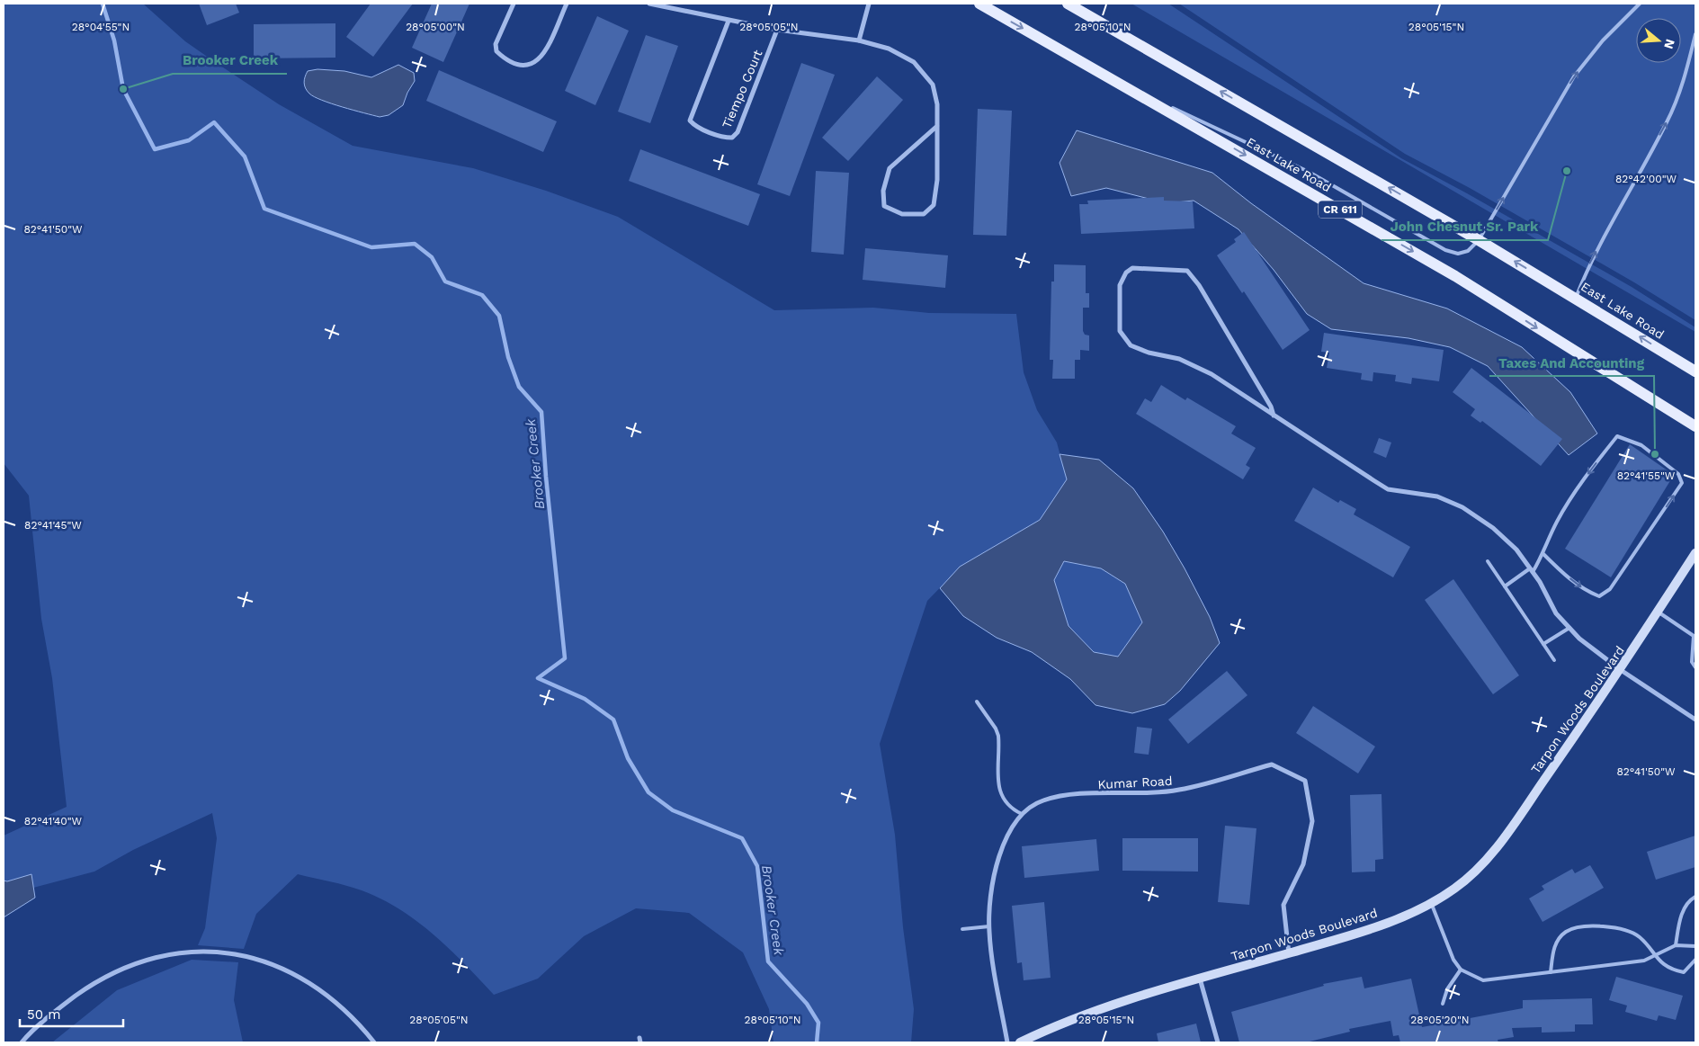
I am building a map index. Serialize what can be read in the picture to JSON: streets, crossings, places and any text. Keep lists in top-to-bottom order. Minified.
{"streets":{"main road":["East Lake Road","CR 611"],"street":["Tiempo Court","Tarpon Woods Boulevard","Kumar Road"]},"crossings":[["Tarpon Woods Boulevard","Kumar Road"]],"water":["Brooker Creek"],"places":["Brooker Creek","John Chesnut Sr. Park","Taxes And Accounting"],"scale_bar":"50 m","north":"right","coordinates":["28°04'55\"N","28°05'00\"N","28°05'05\"N","28°05'10\"N","28°05'15\"N","82°42'00\"W","82°41'50\"W","82°41'55\"W","82°41'45\"W","82°41'40\"W","28°05'20\"N"]}
